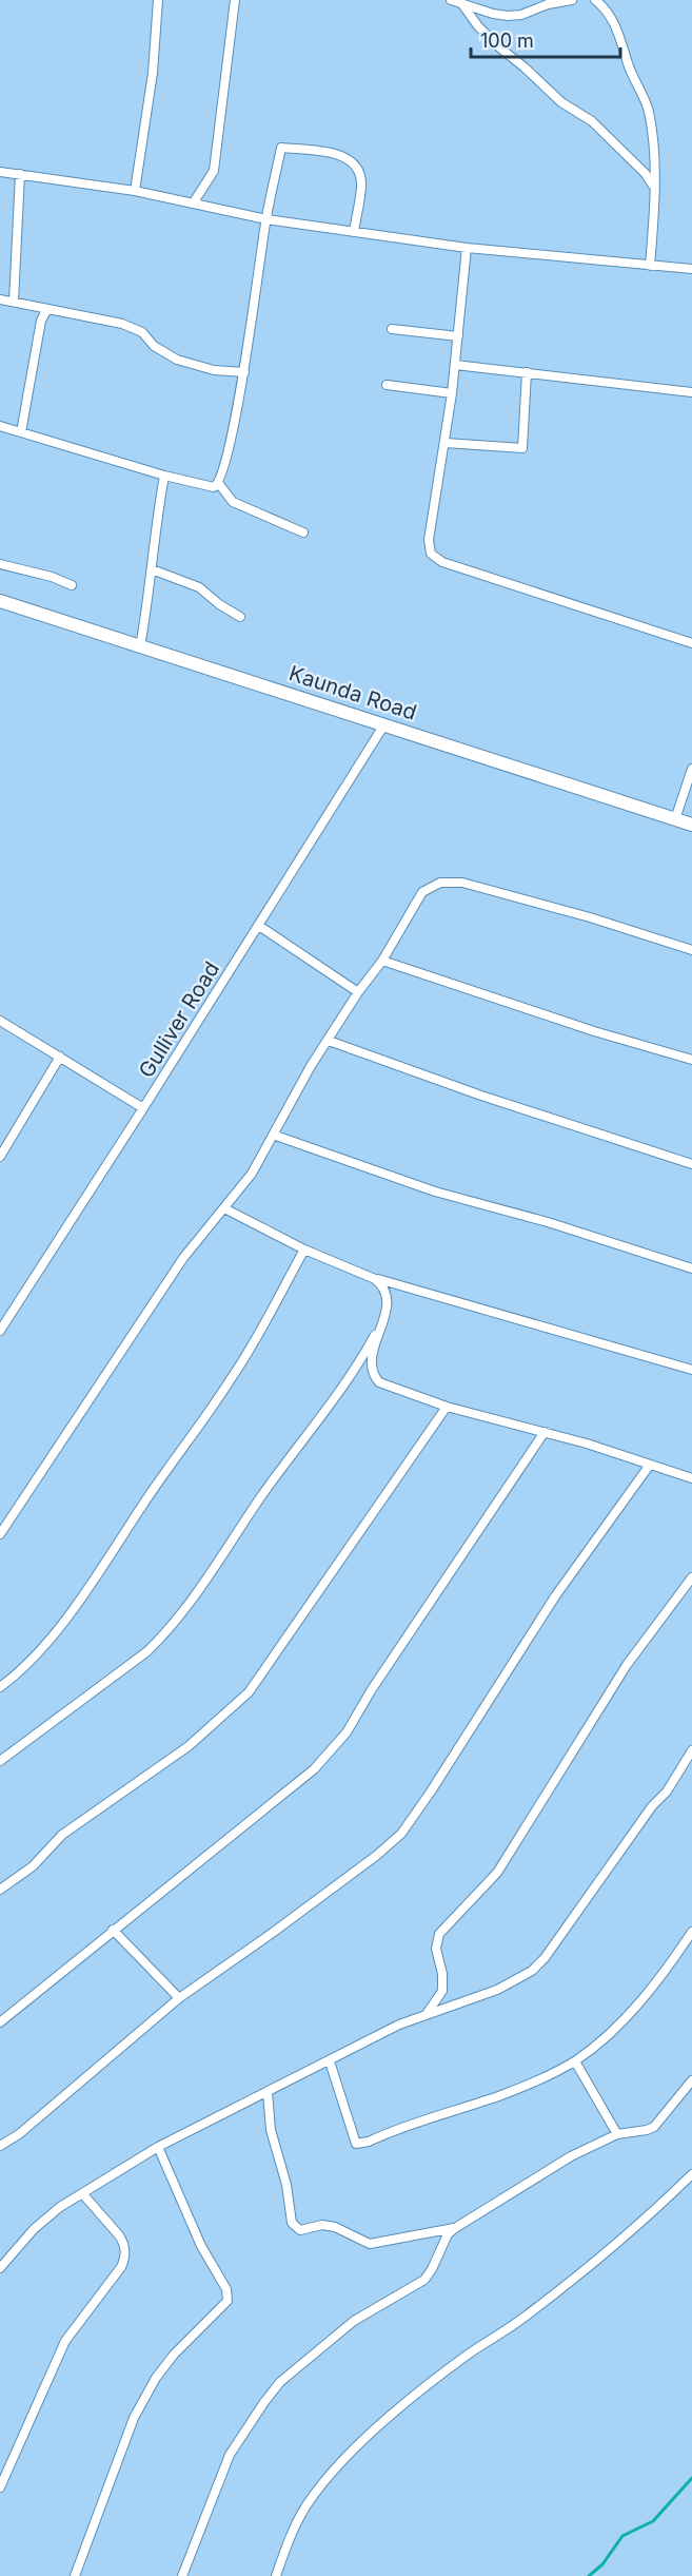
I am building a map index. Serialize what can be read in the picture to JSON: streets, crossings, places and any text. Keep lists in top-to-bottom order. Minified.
{"streets":{"main road":["Kaunda Road"],"street":["Gulliver Road"]},"crossings":[["Kaunda Road","Gulliver Road"]],"scale_bar":"100 m"}
